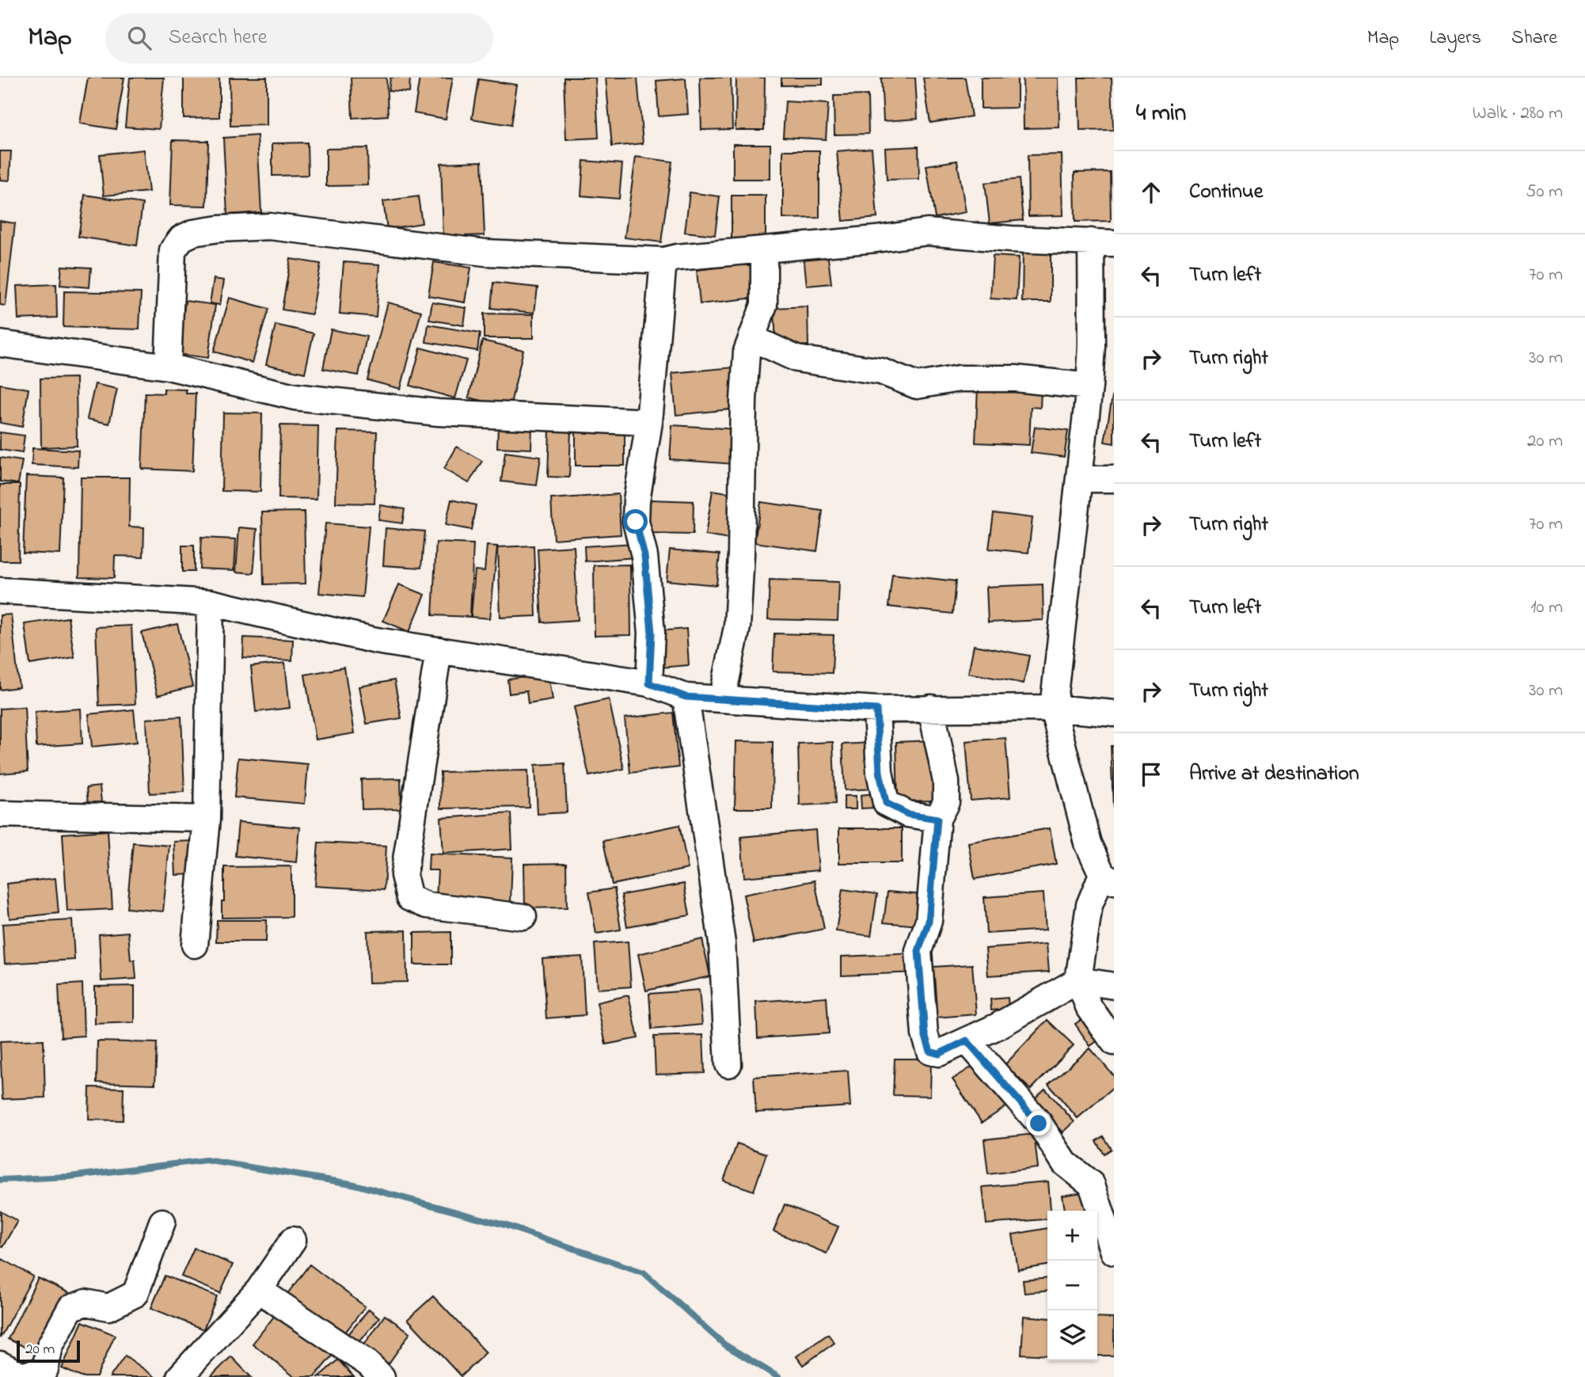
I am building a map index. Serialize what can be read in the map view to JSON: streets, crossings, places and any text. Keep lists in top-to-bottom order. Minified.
{"scale_bar":"20 m","page":{"header":"Map","search":"Search here","nav":["Map","Layers","Share"],"heading":["4 min","Walk · 280 m"],"list":[["Continue","50 m"],["Turn left","70 m"],["Turn right","30 m"],["Turn left","20 m"],["Turn right","70 m"],["Turn left","10 m"],["Turn right","30 m"],"Arrive at destination"],"map_buttons":["+","−"],"scale":"20 m"}}
